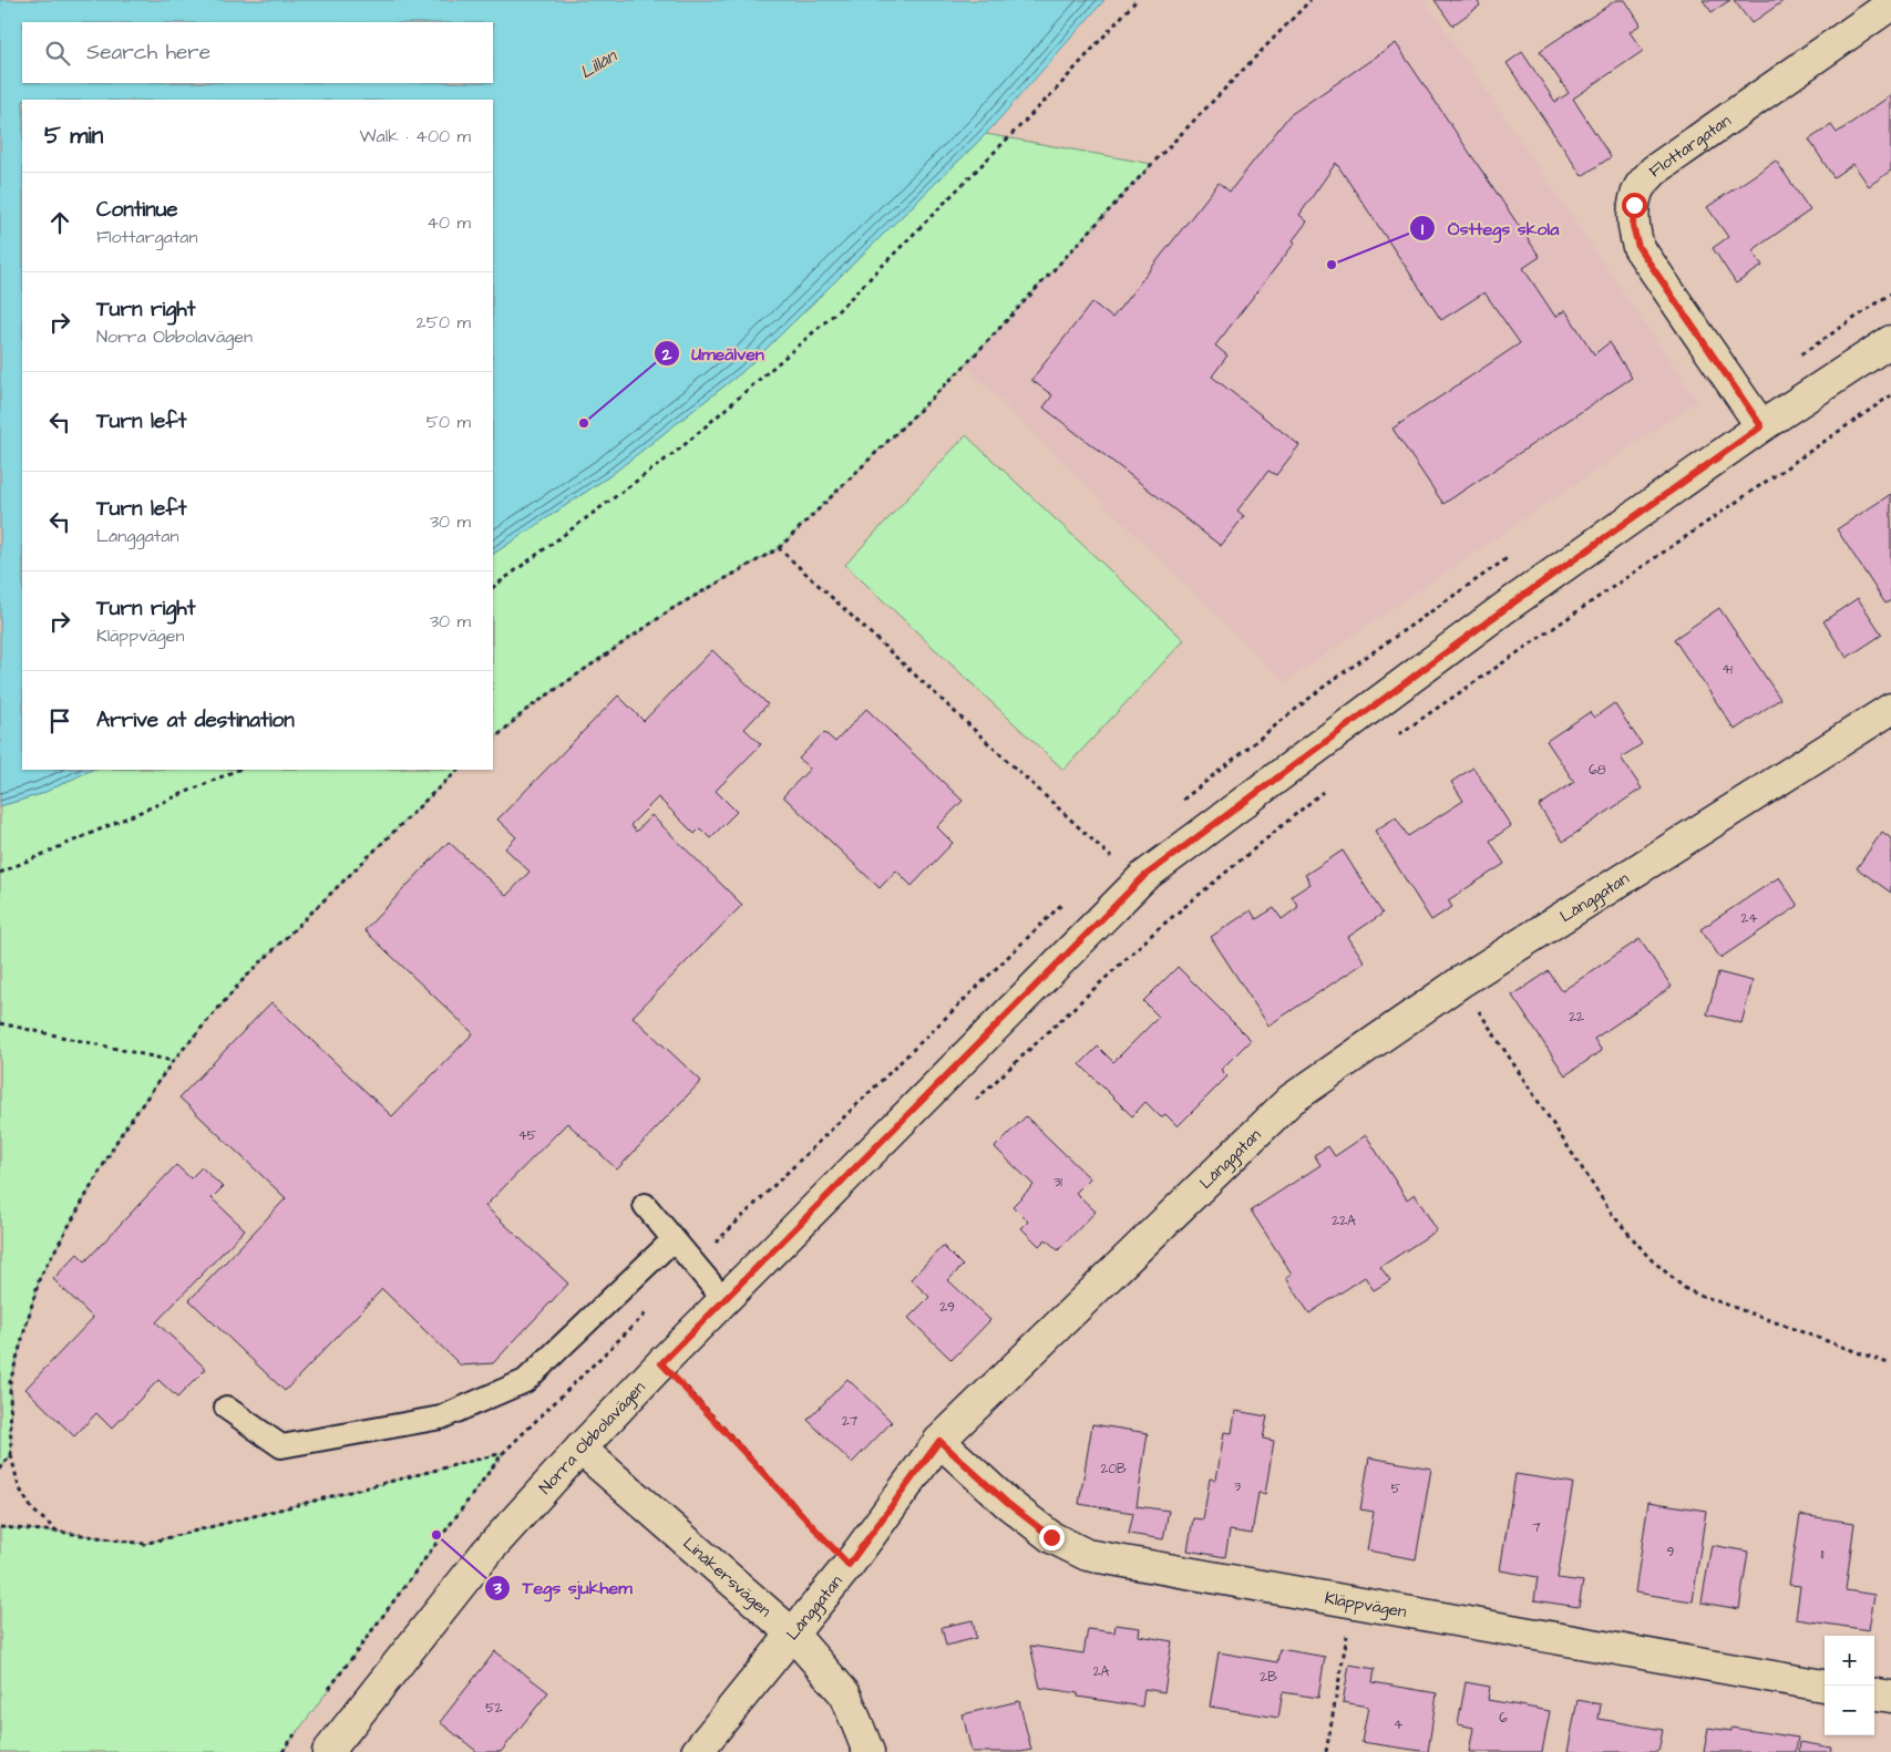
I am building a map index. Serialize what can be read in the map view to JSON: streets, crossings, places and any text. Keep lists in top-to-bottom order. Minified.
{"streets":{"street":["Flottargatan","Långgatan","Norra Obbolavägen","Linåkersvägen","Kläppvägen"]},"crossings":[["Flottargatan","Norra Obbolavägen"],["Långgatan","Linåkersvägen"],["Långgatan","Kläppvägen"],["Norra Obbolavägen","Linåkersvägen"]],"water":["Lillån"],"places":["Östtegs skola","Umeälven","Tegs sjukhem"],"house_numbers":["41","68","24","22","45","31","22A","29","27","20B","3","5","7","9","11","2A","2B","52","6","4"],"page":{"search":"Search here","heading":["5 min","Walk · 400 m"],"list":[["Continue","Flottargatan","40 m"],["Turn right","Norra Obbolavägen","250 m"],["Turn left","50 m"],["Turn left","Långgatan","30 m"],["Turn right","Kläppvägen","30 m"],"Arrive at destination"],"map_buttons":["+","−"]}}
